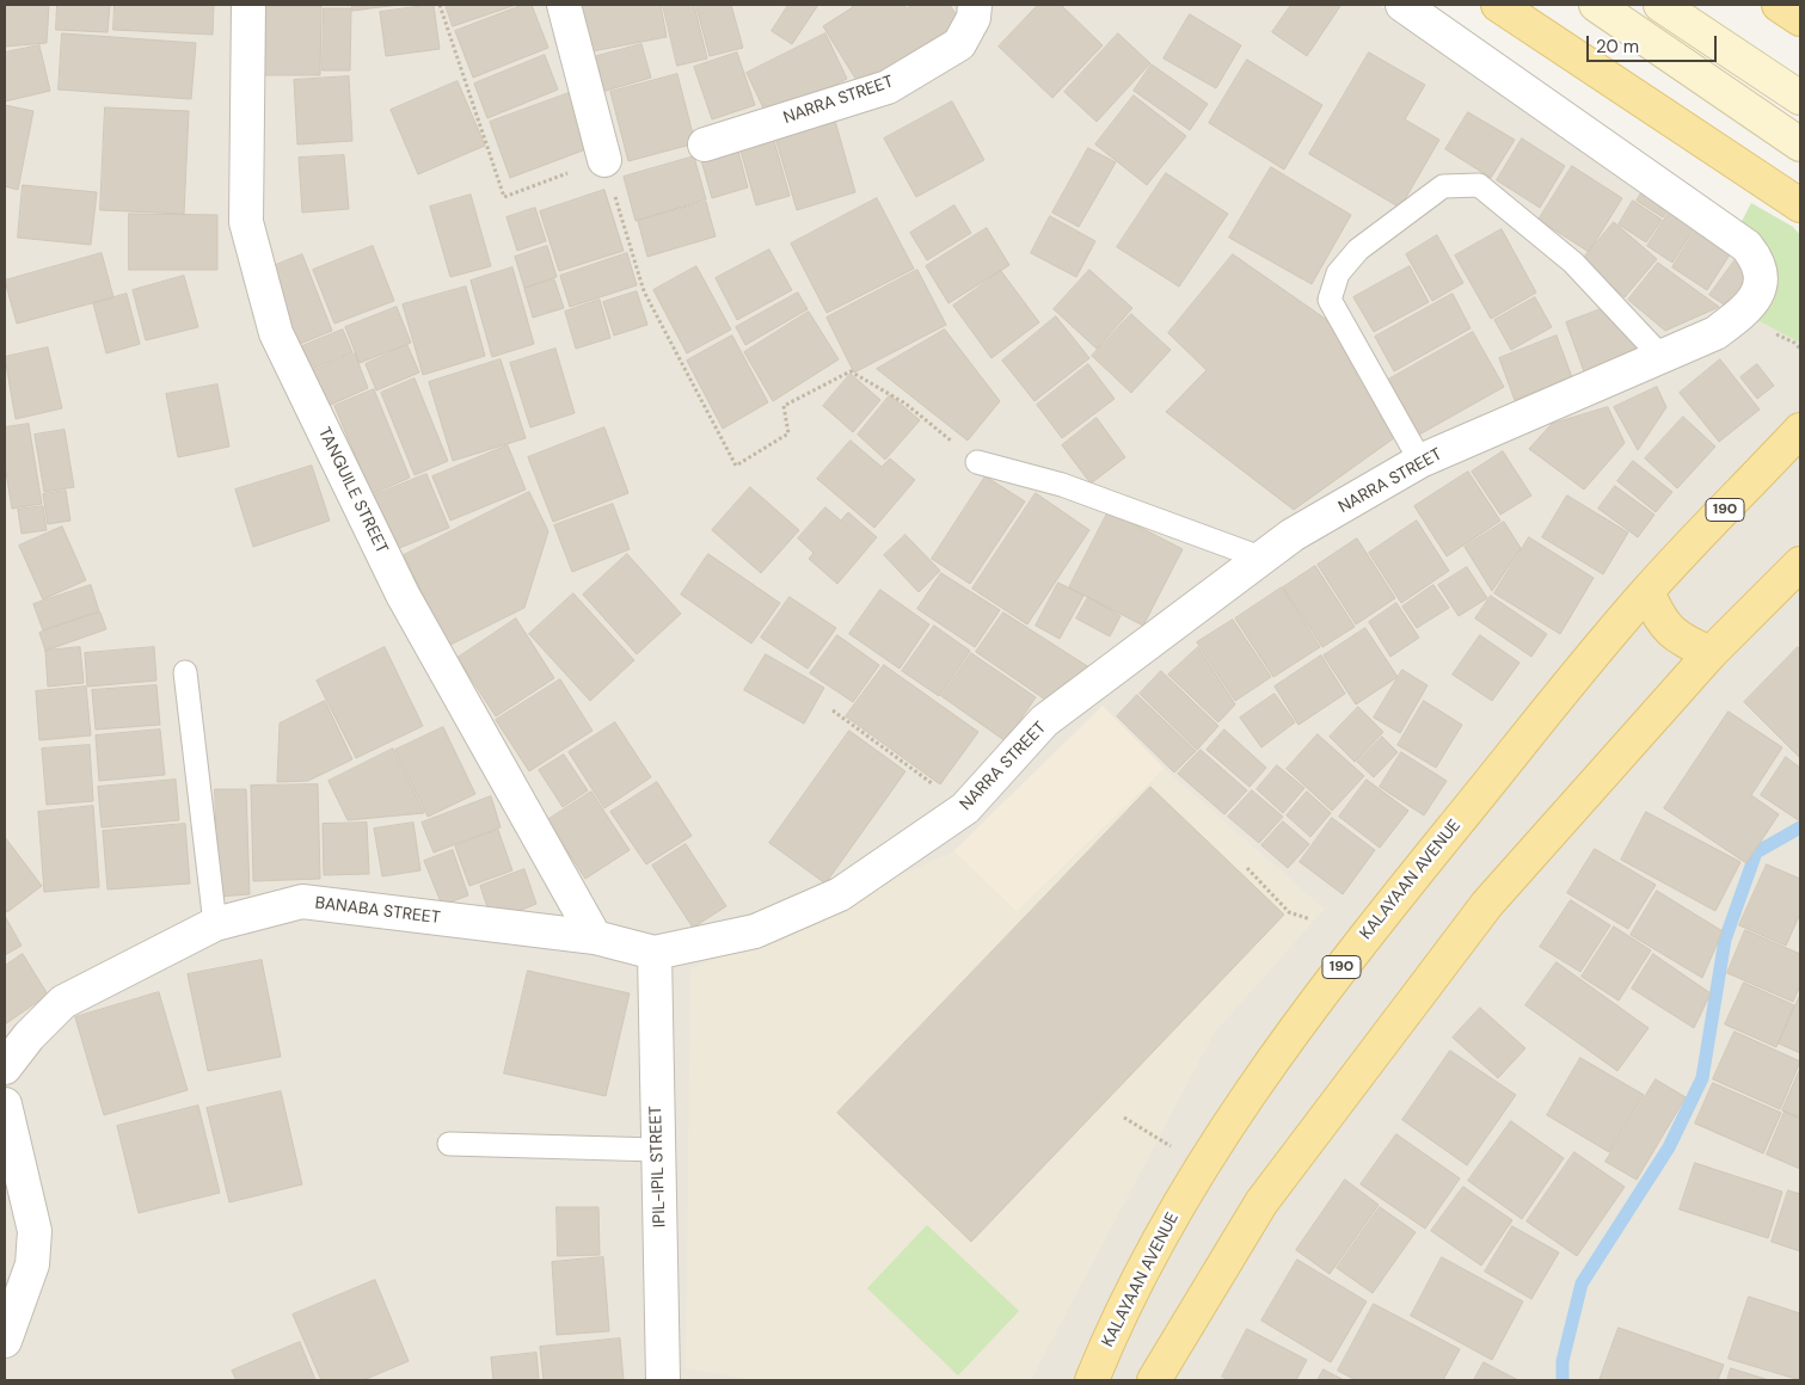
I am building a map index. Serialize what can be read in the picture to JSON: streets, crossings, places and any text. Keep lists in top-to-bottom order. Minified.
{"streets":{"main road":["190","KALAYAAN AVENUE"],"street":["NARRA STREET","TANGUILE STREET","BANABA STREET","IPIL-IPIL STREET"]},"crossings":[["NARRA STREET","BANABA STREET"],["NARRA STREET","IPIL-IPIL STREET"],["TANGUILE STREET","BANABA STREET"],["BANABA STREET","IPIL-IPIL STREET"]],"scale_bar":"20 m"}
